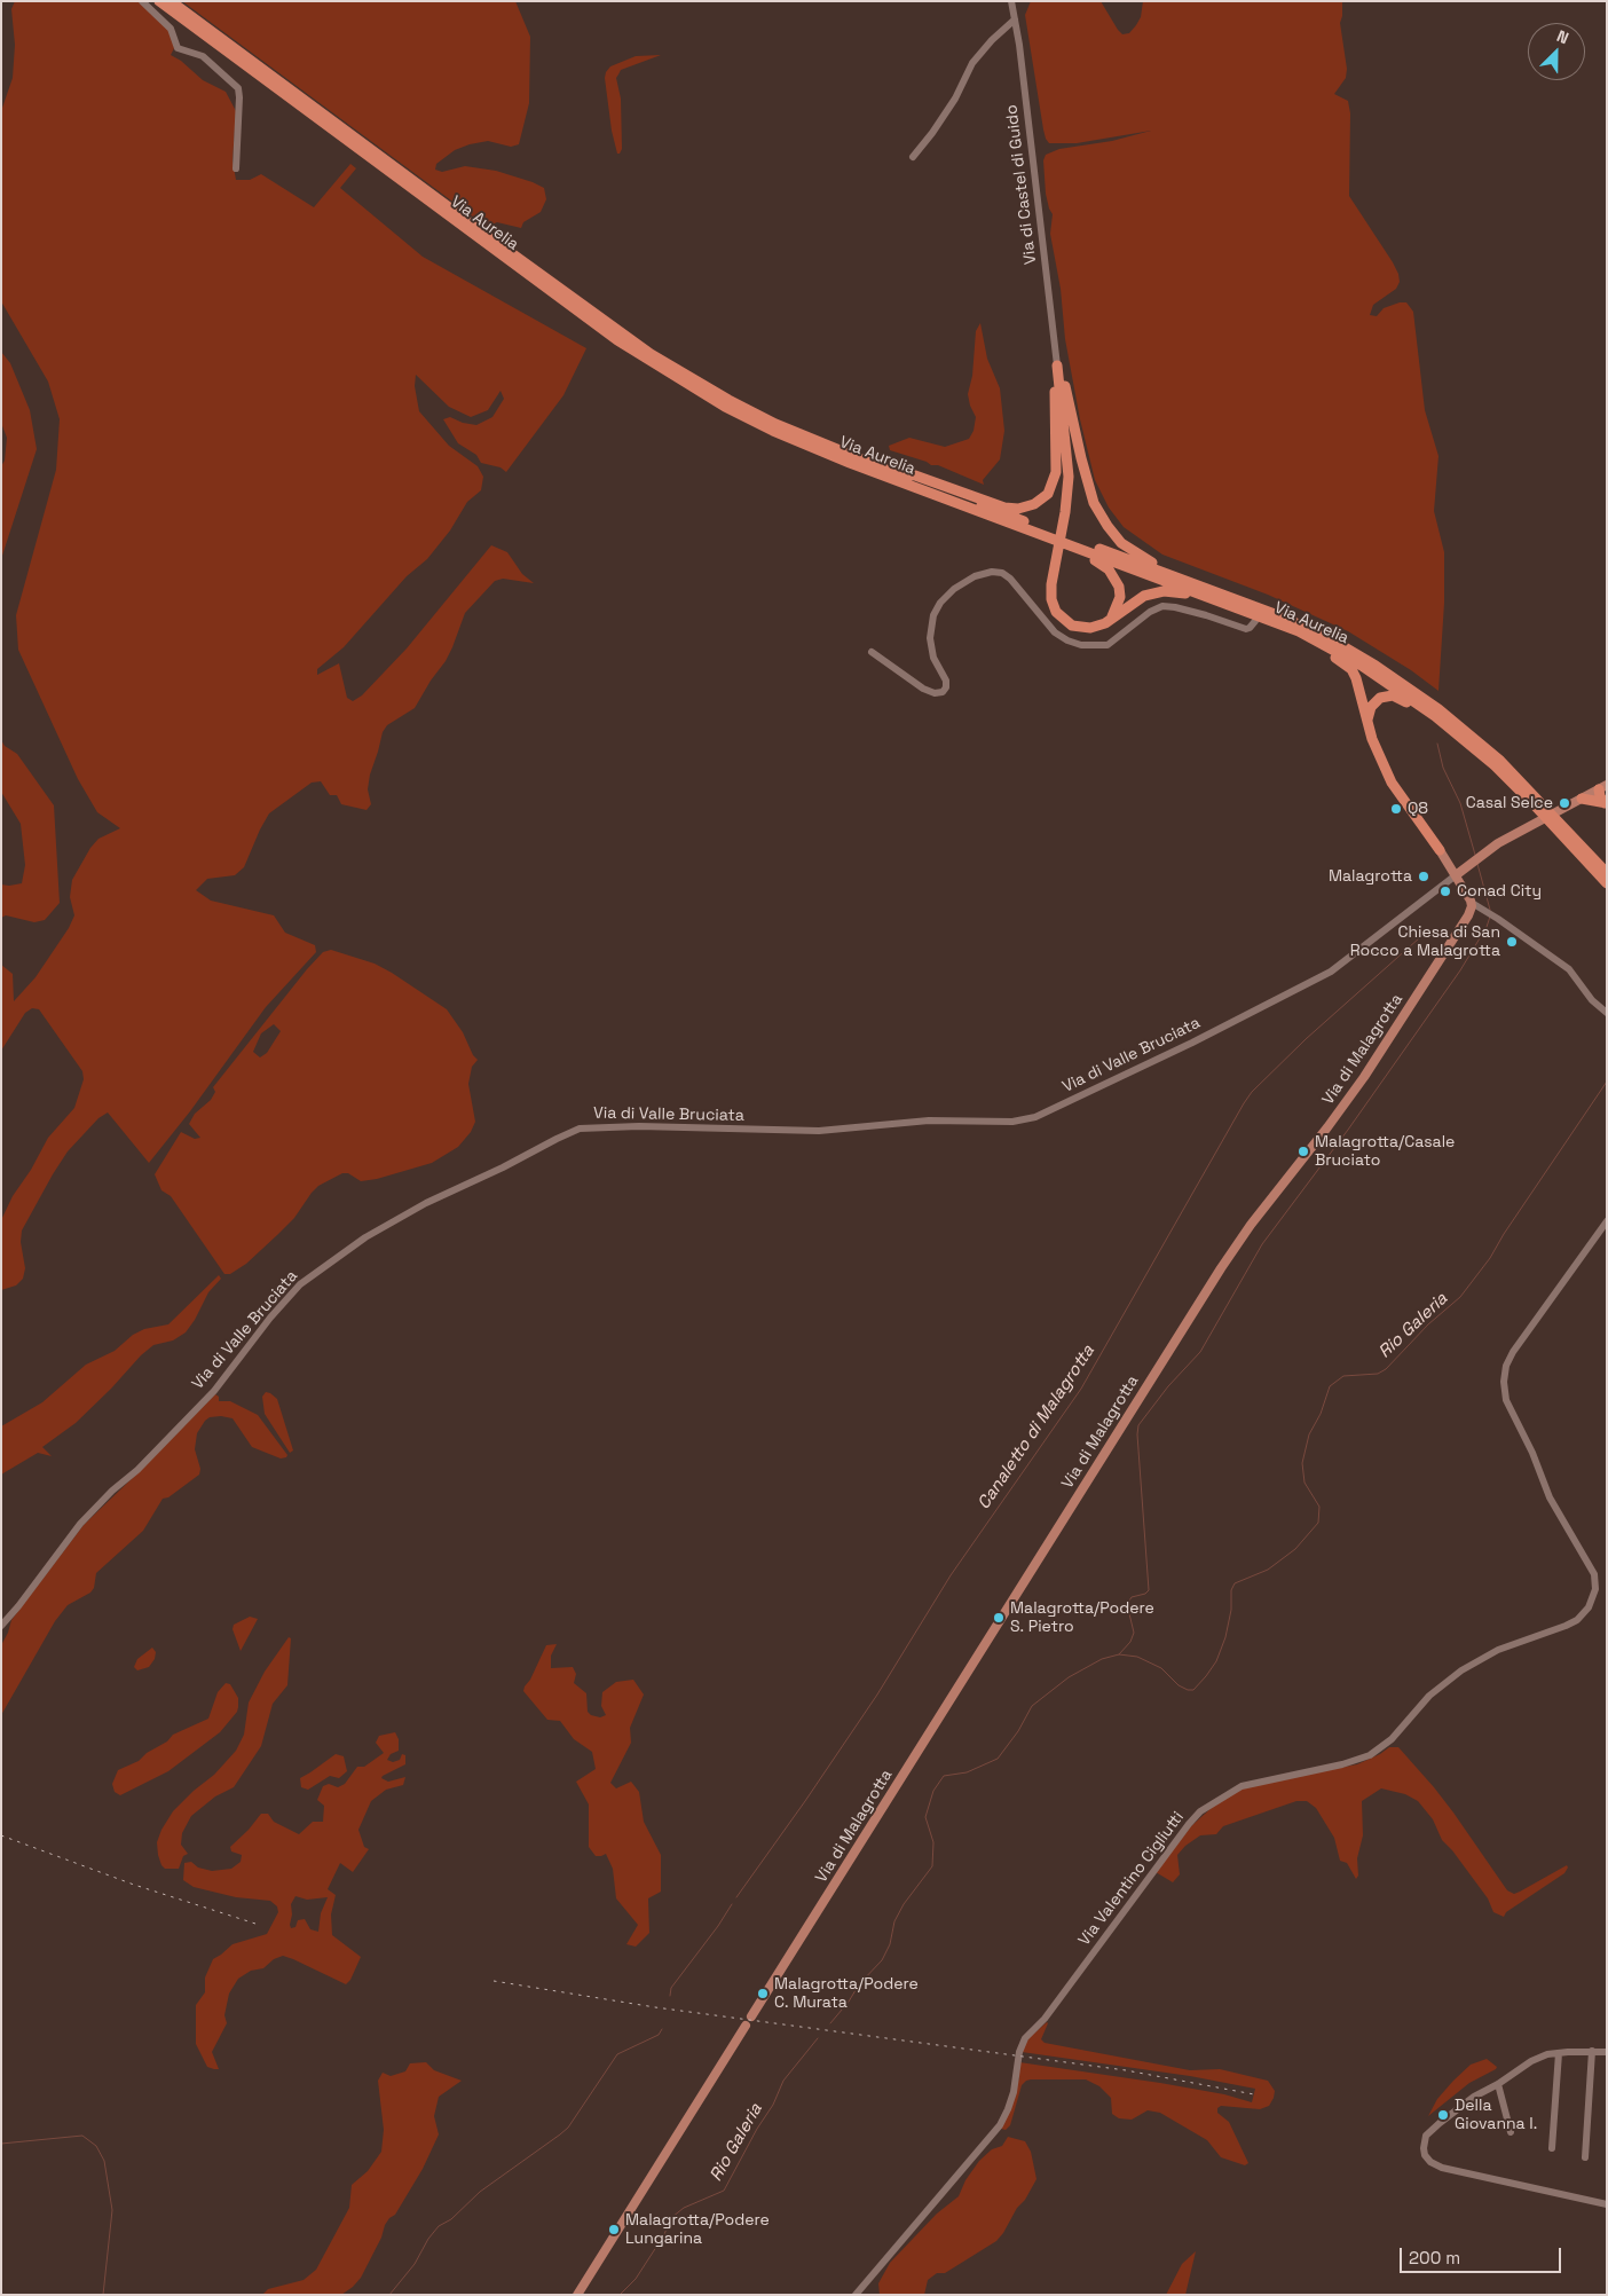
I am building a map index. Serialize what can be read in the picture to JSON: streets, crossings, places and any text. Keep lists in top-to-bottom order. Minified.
{"streets":{"highway":["Via Aurelia"],"main road":["Via di Malagrotta"],"street":["Via di Castel di Guido","Via di Valle Bruciata","Via Valentino Cigliutti"]},"water":["Rio Galeria","Canaletto di Malagrotta"],"places":["Casal Selce","Q8","Malagrotta","Conad City","Chiesa di San Rocco a Malagrotta","Malagrotta/Casale Bruciato","Malagrotta/Podere S. Pietro","Malagrotta/Podere C. Murata","Della Giovanna I.","Malagrotta/Podere Lungarina"],"scale_bar":"200 m","north":"top right"}
